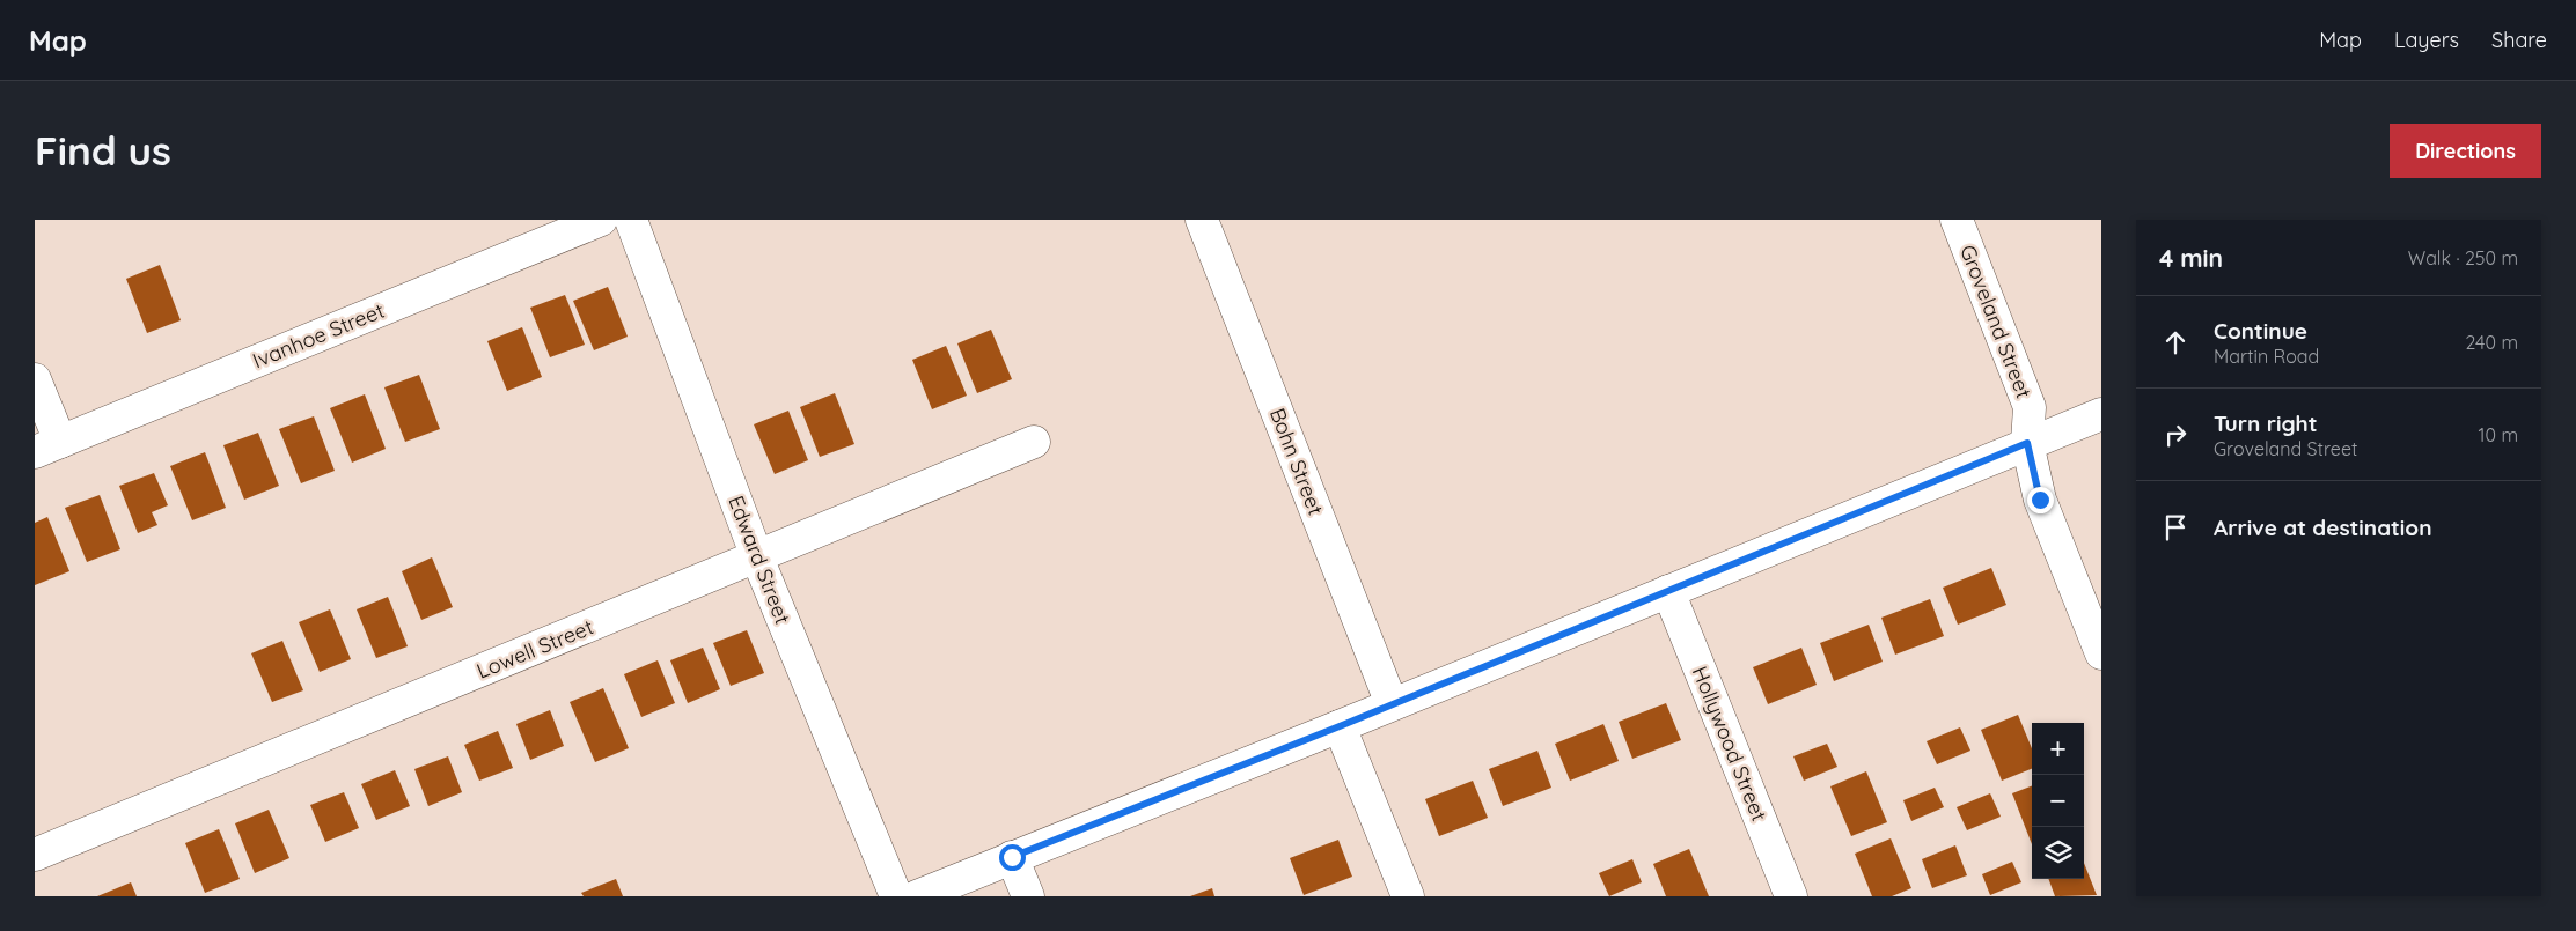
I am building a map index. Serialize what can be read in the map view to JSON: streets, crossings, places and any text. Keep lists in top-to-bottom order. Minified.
{"streets":{"street":["Groveland Street","Ivanhoe Street","Bohn Street","Edward Street","Lowell Street","Hollywood Street"]},"crossings":[["Edward Street","Lowell Street"]],"page":{"header":"Map","nav":["Map","Layers","Share"],"buttons":"Directions","title":"Find us","heading":["4 min","Walk · 250 m"],"list":[["Continue","Martin Road","240 m"],["Turn right","Groveland Street","10 m"],"Arrive at destination"],"map_buttons":["+","−"]}}
